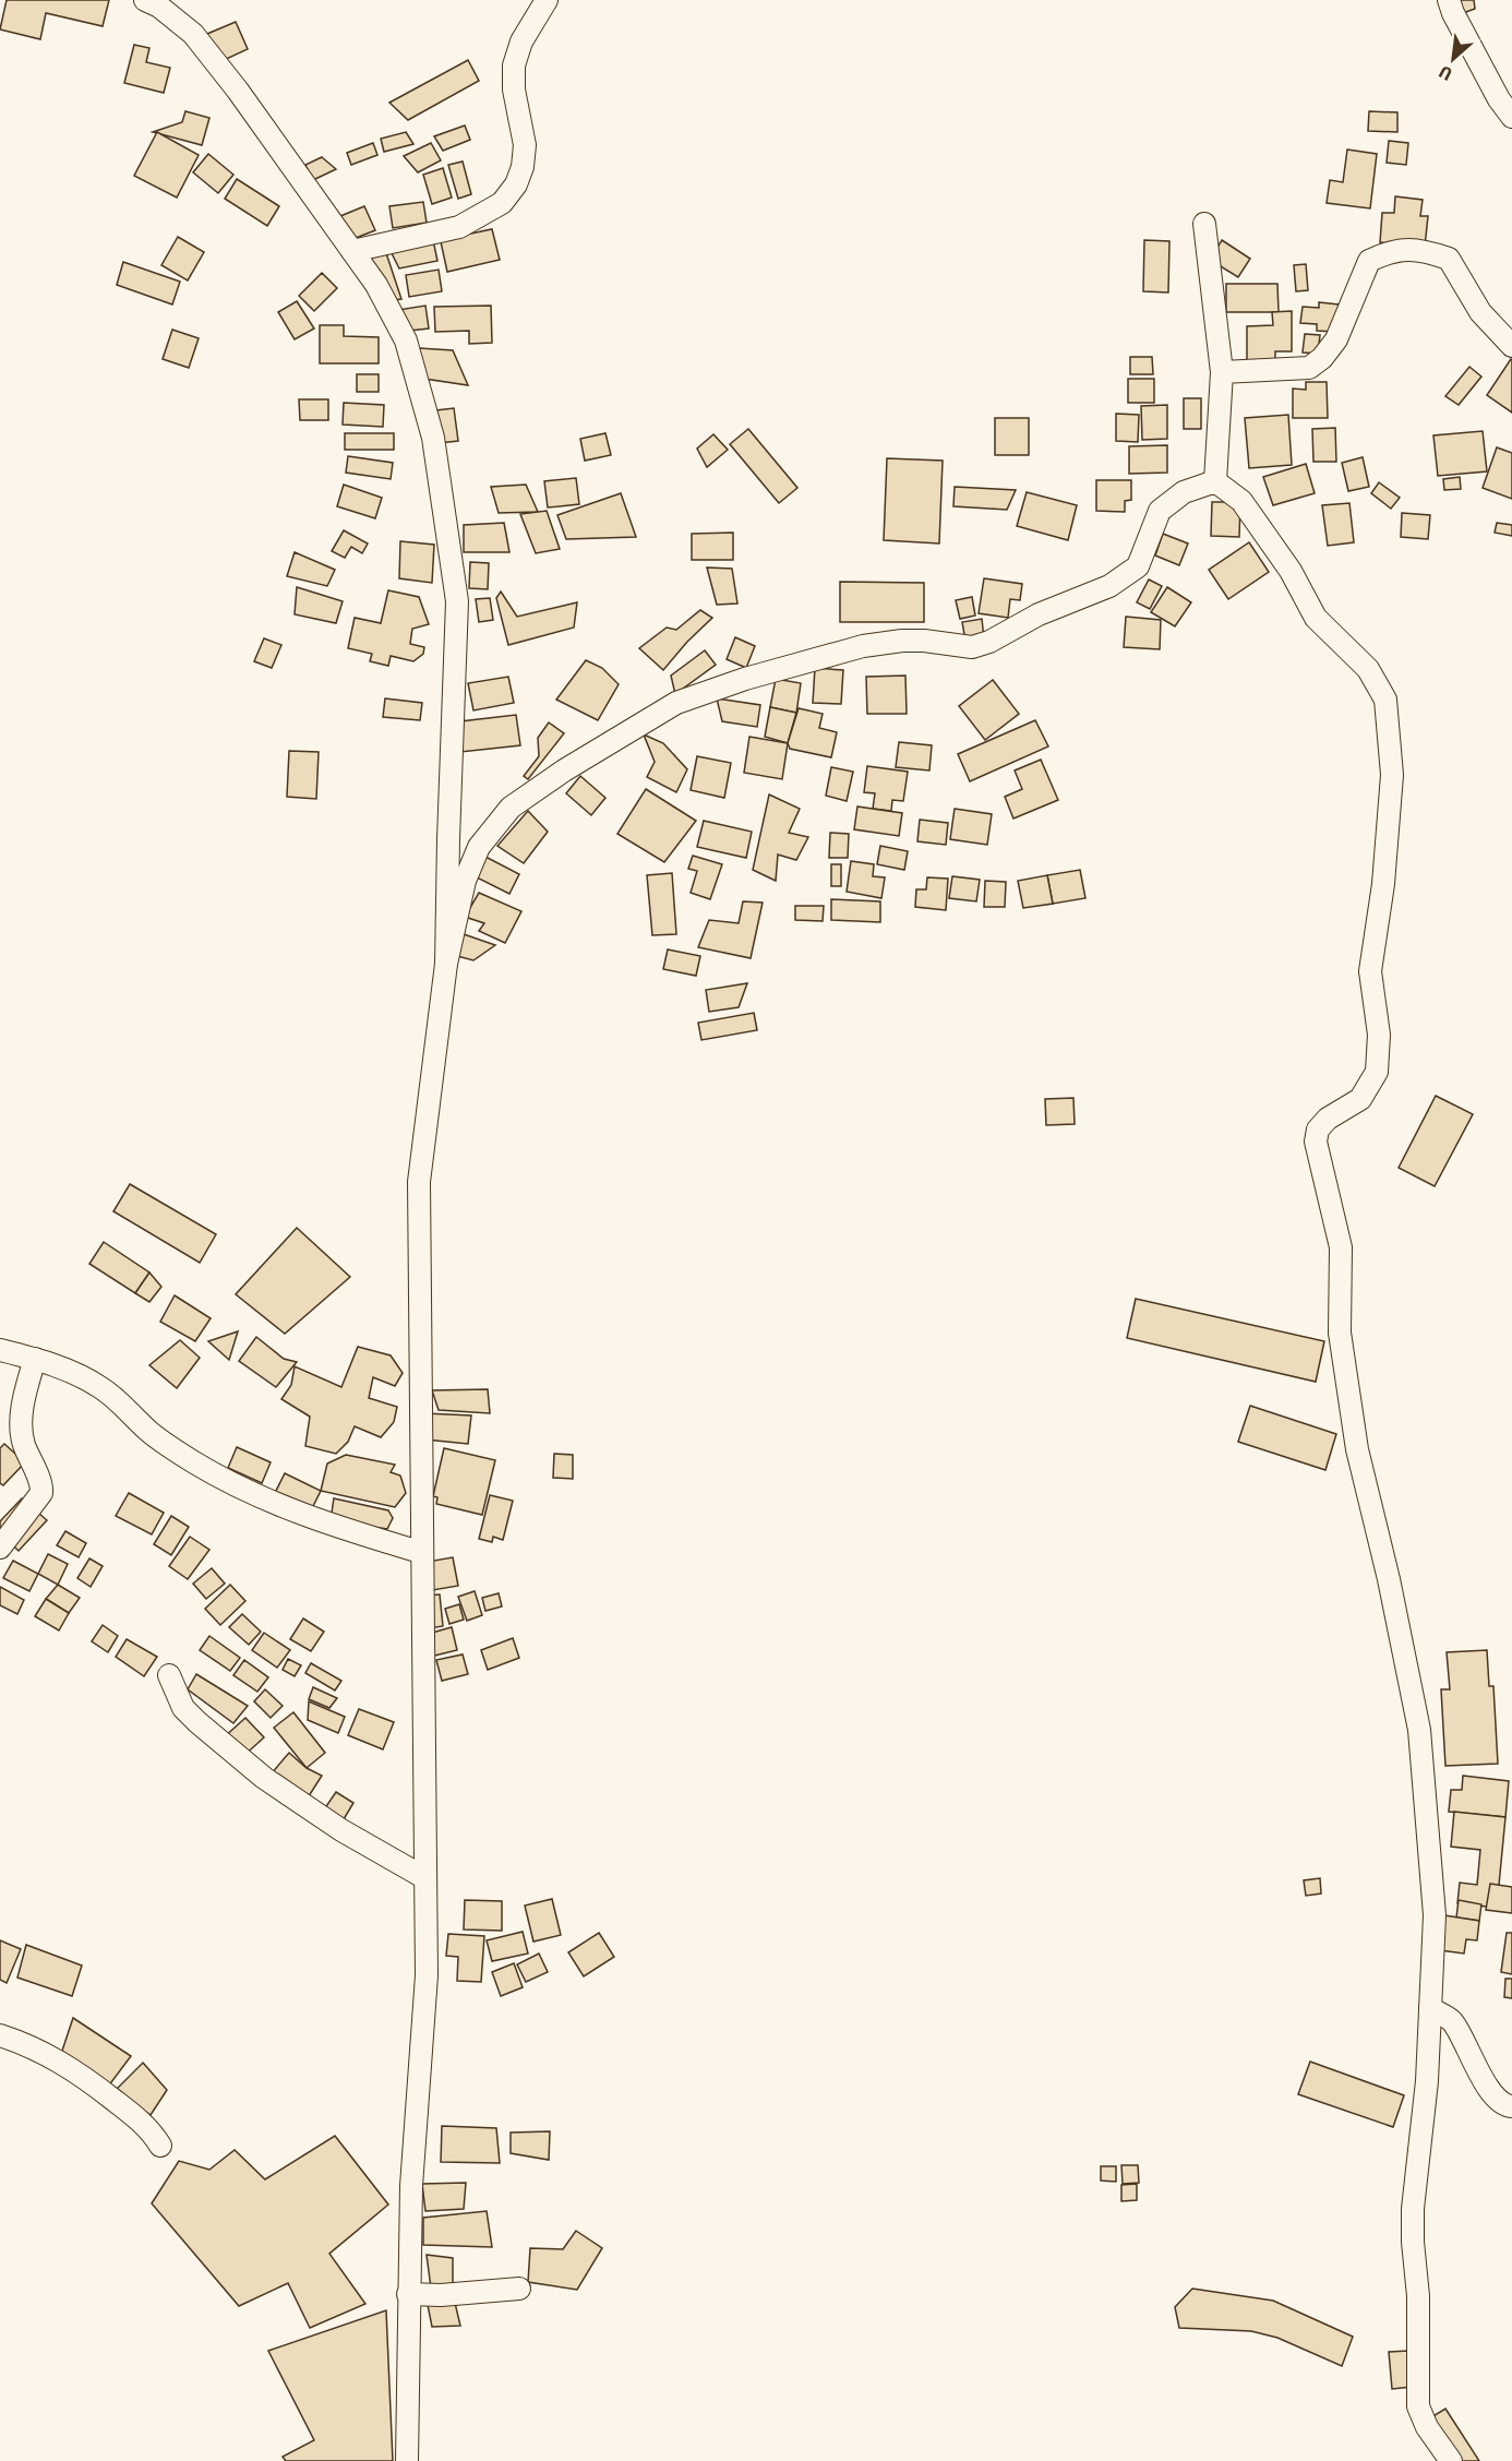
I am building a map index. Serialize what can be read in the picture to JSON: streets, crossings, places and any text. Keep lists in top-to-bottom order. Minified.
{"north":"bottom left"}
